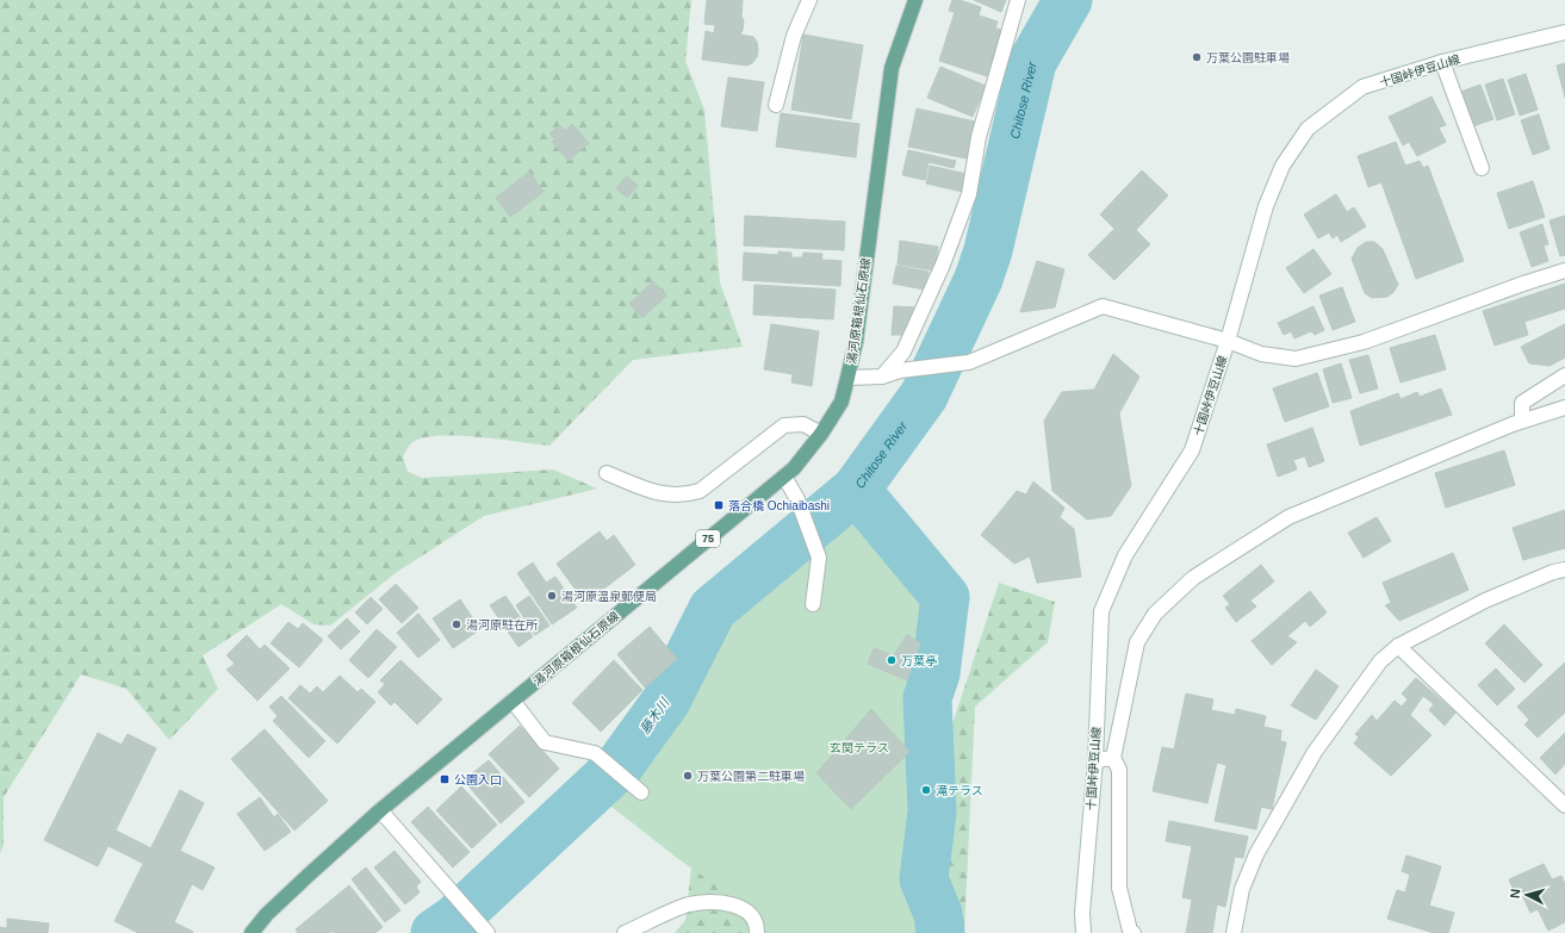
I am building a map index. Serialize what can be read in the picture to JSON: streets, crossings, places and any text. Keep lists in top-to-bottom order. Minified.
{"streets":{"main road":["湯河原箱根仙石原線","75"],"street":["十国峠伊豆山線"]},"water":["Chitose River","藤木川"],"parks":["玄関テラス"],"places":{"other":["万葉公園駐車場","湯河原温泉郵便局","湯河原駐在所","万葉亭","万葉公園第二駐車場","滝テラス"],"transit":["落合橋 Ochiaibashi","公園入口"]},"north":"left"}
